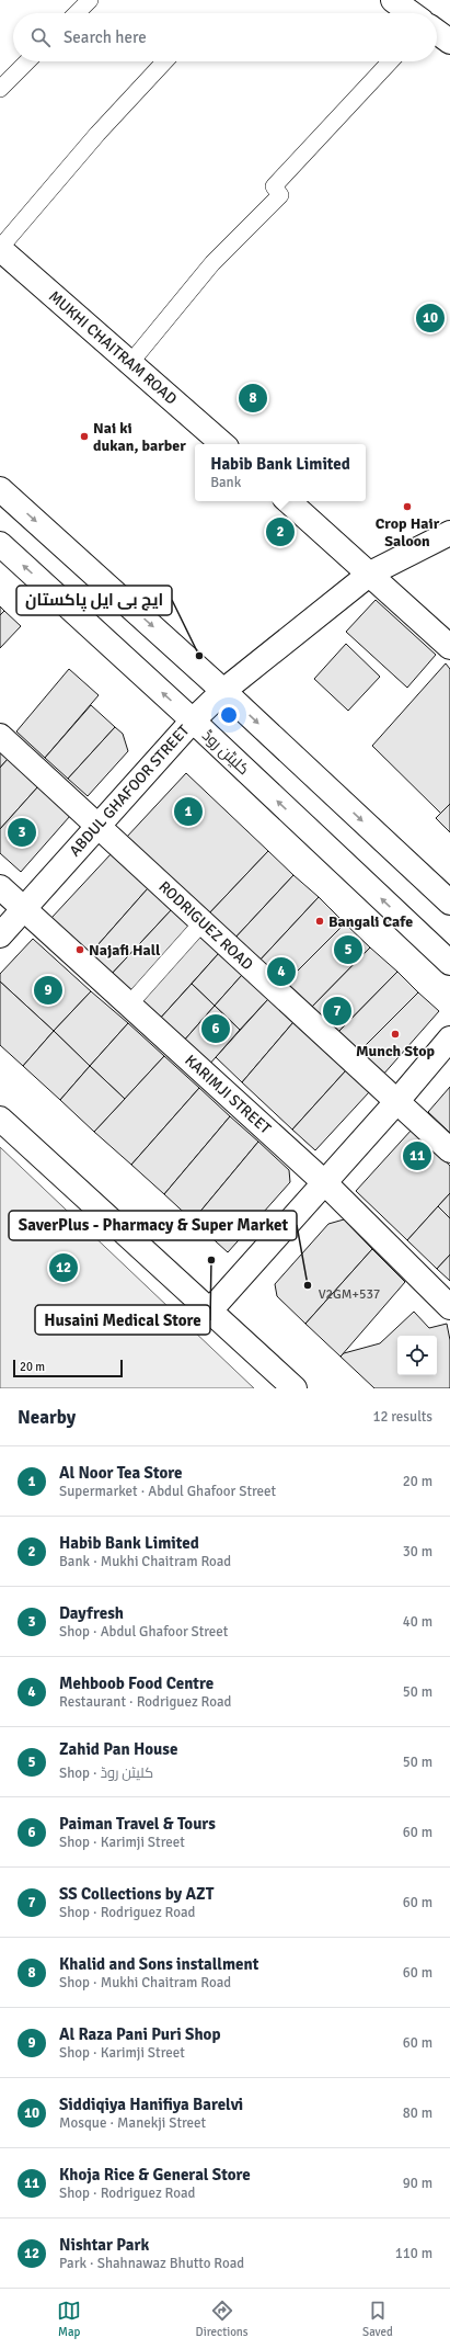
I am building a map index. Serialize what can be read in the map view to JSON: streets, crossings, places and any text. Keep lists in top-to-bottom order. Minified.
{"streets":{"street":["MUKHI CHAITRAM ROAD","کلیٹن روڈ","ABDUL GHAFOOR STREET","RODRIGUEZ ROAD","KARIMJI STREET"]},"crossings":[["کلیٹن روڈ","ABDUL GHAFOOR STREET"],["ABDUL GHAFOOR STREET","RODRIGUEZ ROAD"],["ABDUL GHAFOOR STREET","KARIMJI STREET"]],"places":["Nai ki dukan, barber","Crop Hair Saloon","ایچ بی ایل پاکستان","Bangali Cafe","Najafi Hall","Munch Stop","Husaini Medical Store","SaverPlus - Pharmacy & Super Market"],"house_numbers":["V2GM+537"],"scale_bar":"20 m","page":{"search":"Search here","pins":["10","8","2","1","3","5","4","9","7","6","11","12"],"popup":["Habib Bank Limited","Bank"],"scale":"20 m","heading":["Nearby","12 results"],"list":[{"mark":"1","name":"Al Noor Tea Store","note":"Supermarket · Abdul Ghafoor Street","value":"20 m"},{"mark":"2","name":"Habib Bank Limited","note":"Bank · Mukhi Chaitram Road","value":"30 m"},{"mark":"3","name":"Dayfresh","note":"Shop · Abdul Ghafoor Street","value":"40 m"},{"mark":"4","name":"Mehboob Food Centre","note":"Restaurant · Rodriguez Road","value":"50 m"},{"mark":"5","name":"Zahid Pan House","note":"Shop · کلیٹن روڈ","value":"50 m"},{"mark":"6","name":"Paiman Travel & Tours","note":"Shop · Karimji Street","value":"60 m"},{"mark":"7","name":"SS Collections by AZT","note":"Shop · Rodriguez Road","value":"60 m"},{"mark":"8","name":"Khalid and Sons installment","note":"Shop · Mukhi Chaitram Road","value":"60 m"},{"mark":"9","name":"Al Raza Pani Puri Shop","note":"Shop · Karimji Street","value":"60 m"},{"mark":"10","name":"Siddiqiya Hanifiya Barelvi","note":"Mosque · Manekji Street","value":"80 m"},{"mark":"11","name":"Khoja Rice & General Store","note":"Shop · Rodriguez Road","value":"90 m"},{"mark":"12","name":"Nishtar Park","note":"Park · Shahnawaz Bhutto Road","value":"110 m"}],"nav":["Map","Directions","Saved"]}}
